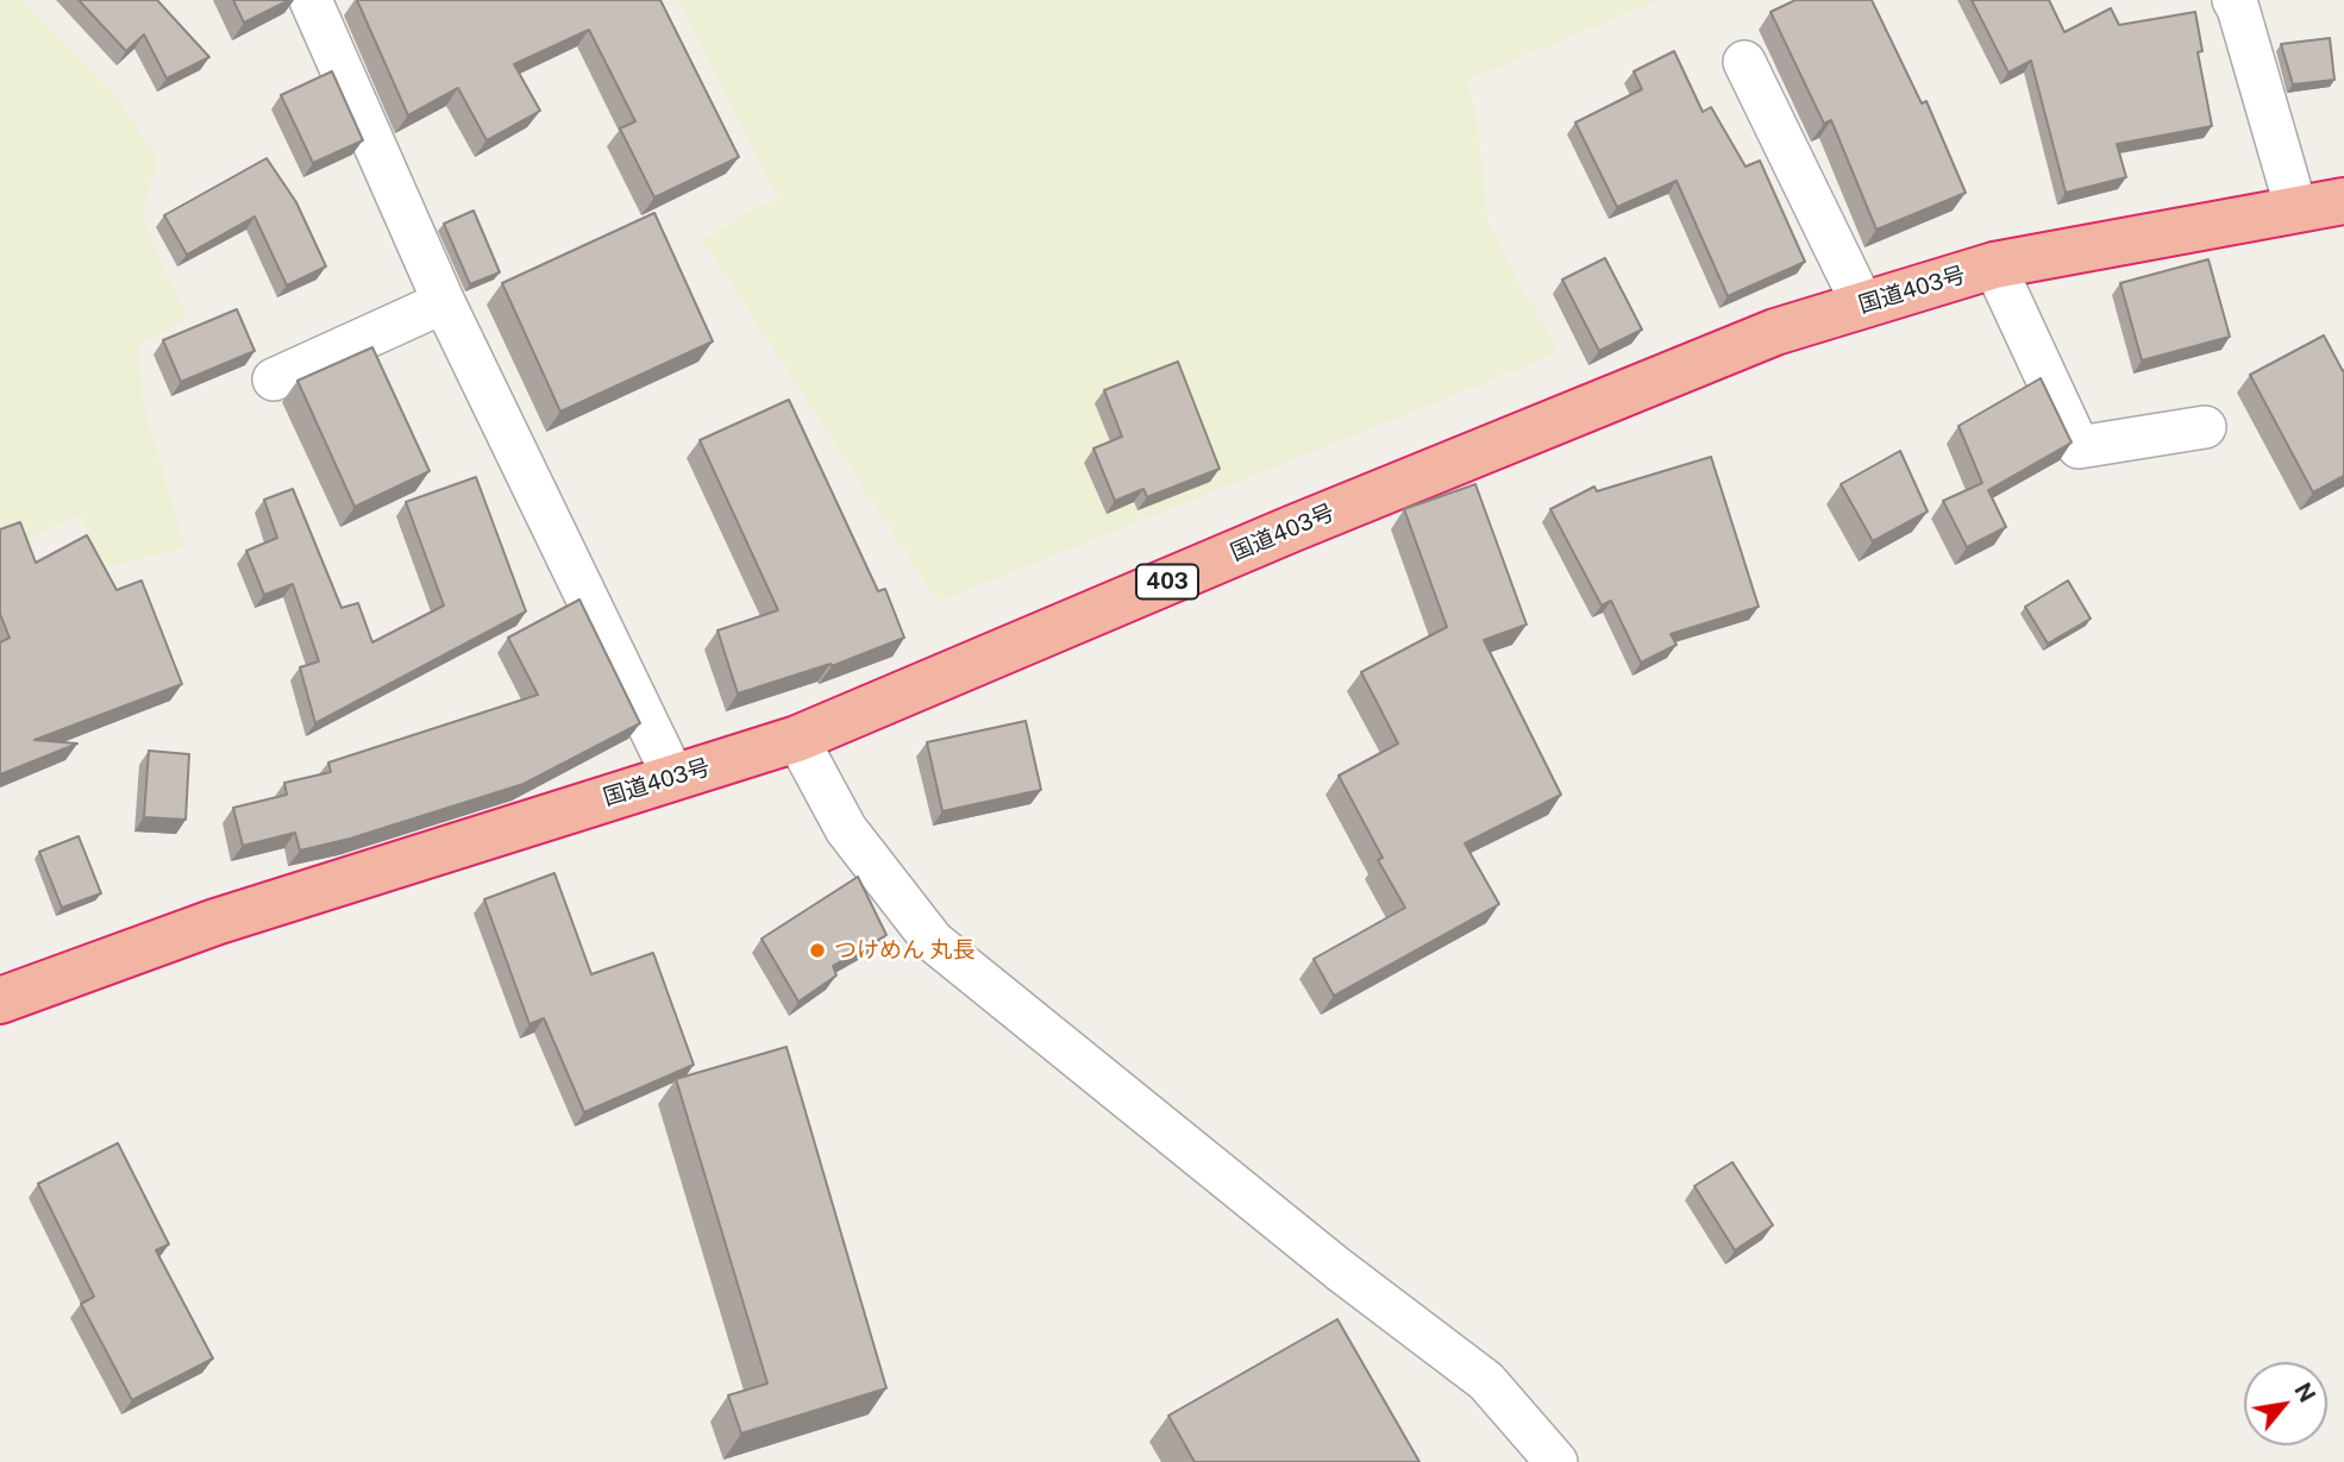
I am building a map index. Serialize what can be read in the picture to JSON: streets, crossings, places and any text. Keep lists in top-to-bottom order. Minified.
{"streets":{"highway":["国道403号","403"]},"places":["つけめん 丸長"],"north":"top right"}
